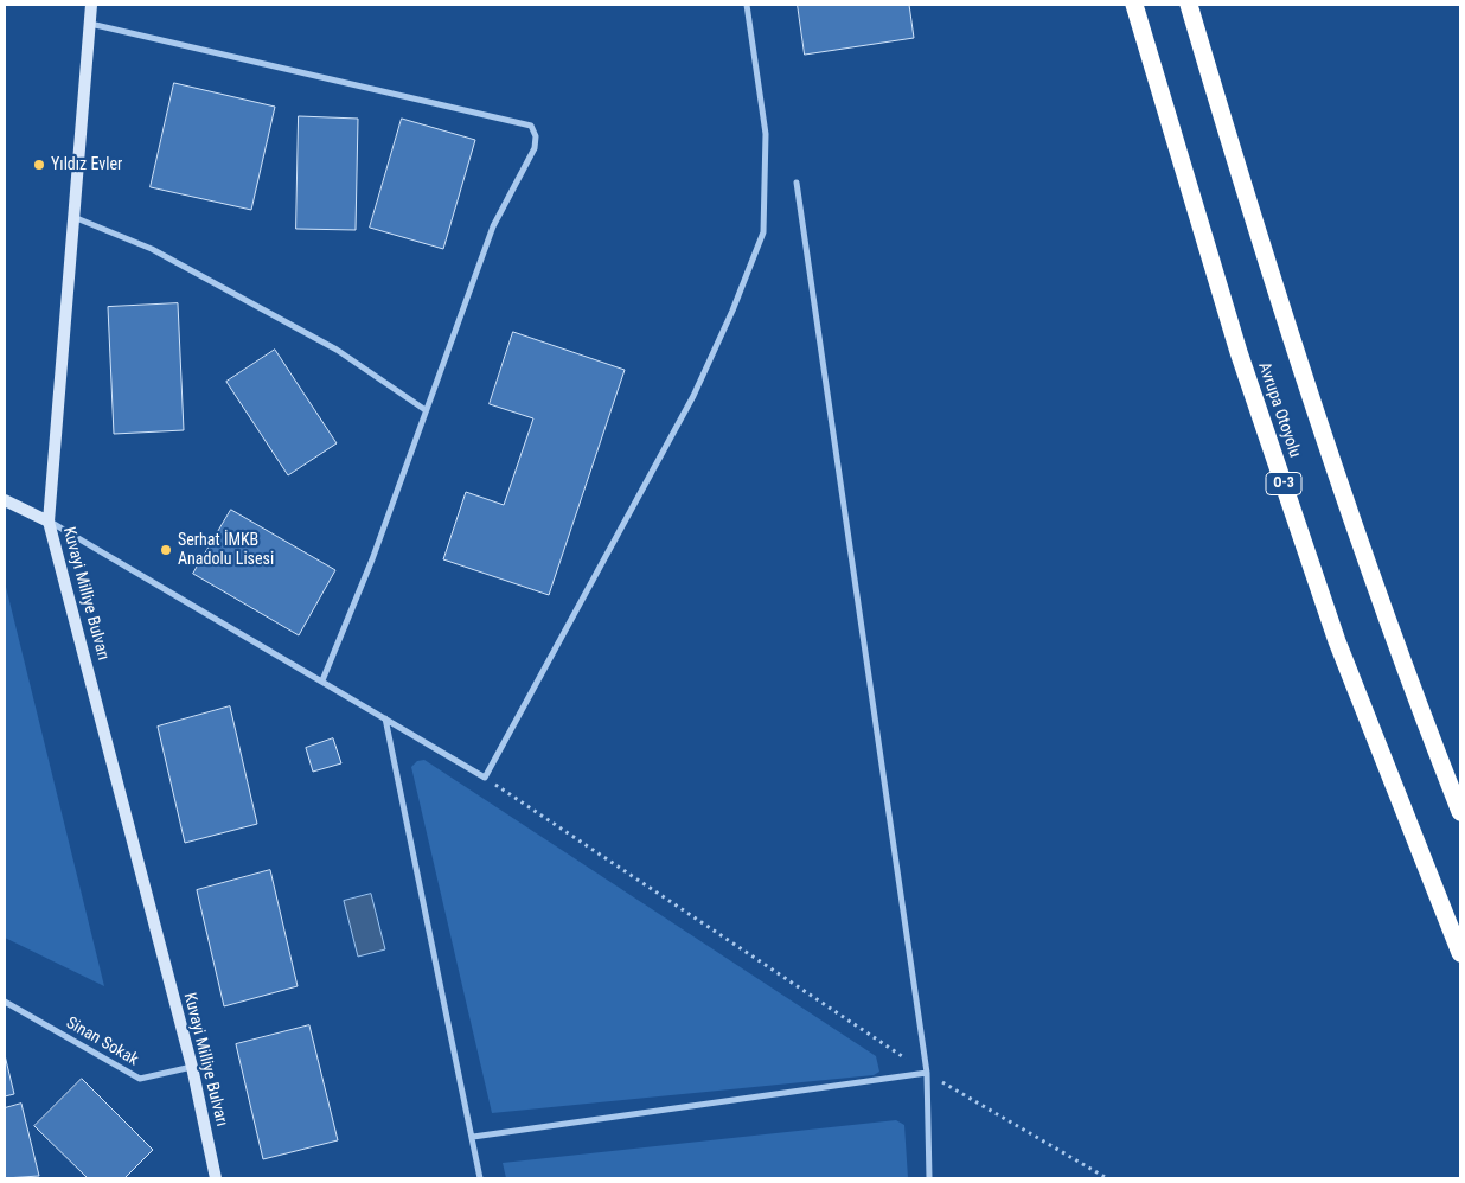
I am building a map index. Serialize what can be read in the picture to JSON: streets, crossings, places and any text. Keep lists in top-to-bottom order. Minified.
{"streets":{"highway":["Avrupa Otoyolu","O-3"],"main road":["Kuvayi Milliye Bulvarı"],"street":["Sinan Sokak"]},"crossings":[["Kuvayi Milliye Bulvarı","Sinan Sokak"]],"places":["Yıldız Evler","Serhat İMKB Anadolu Lisesi"]}
